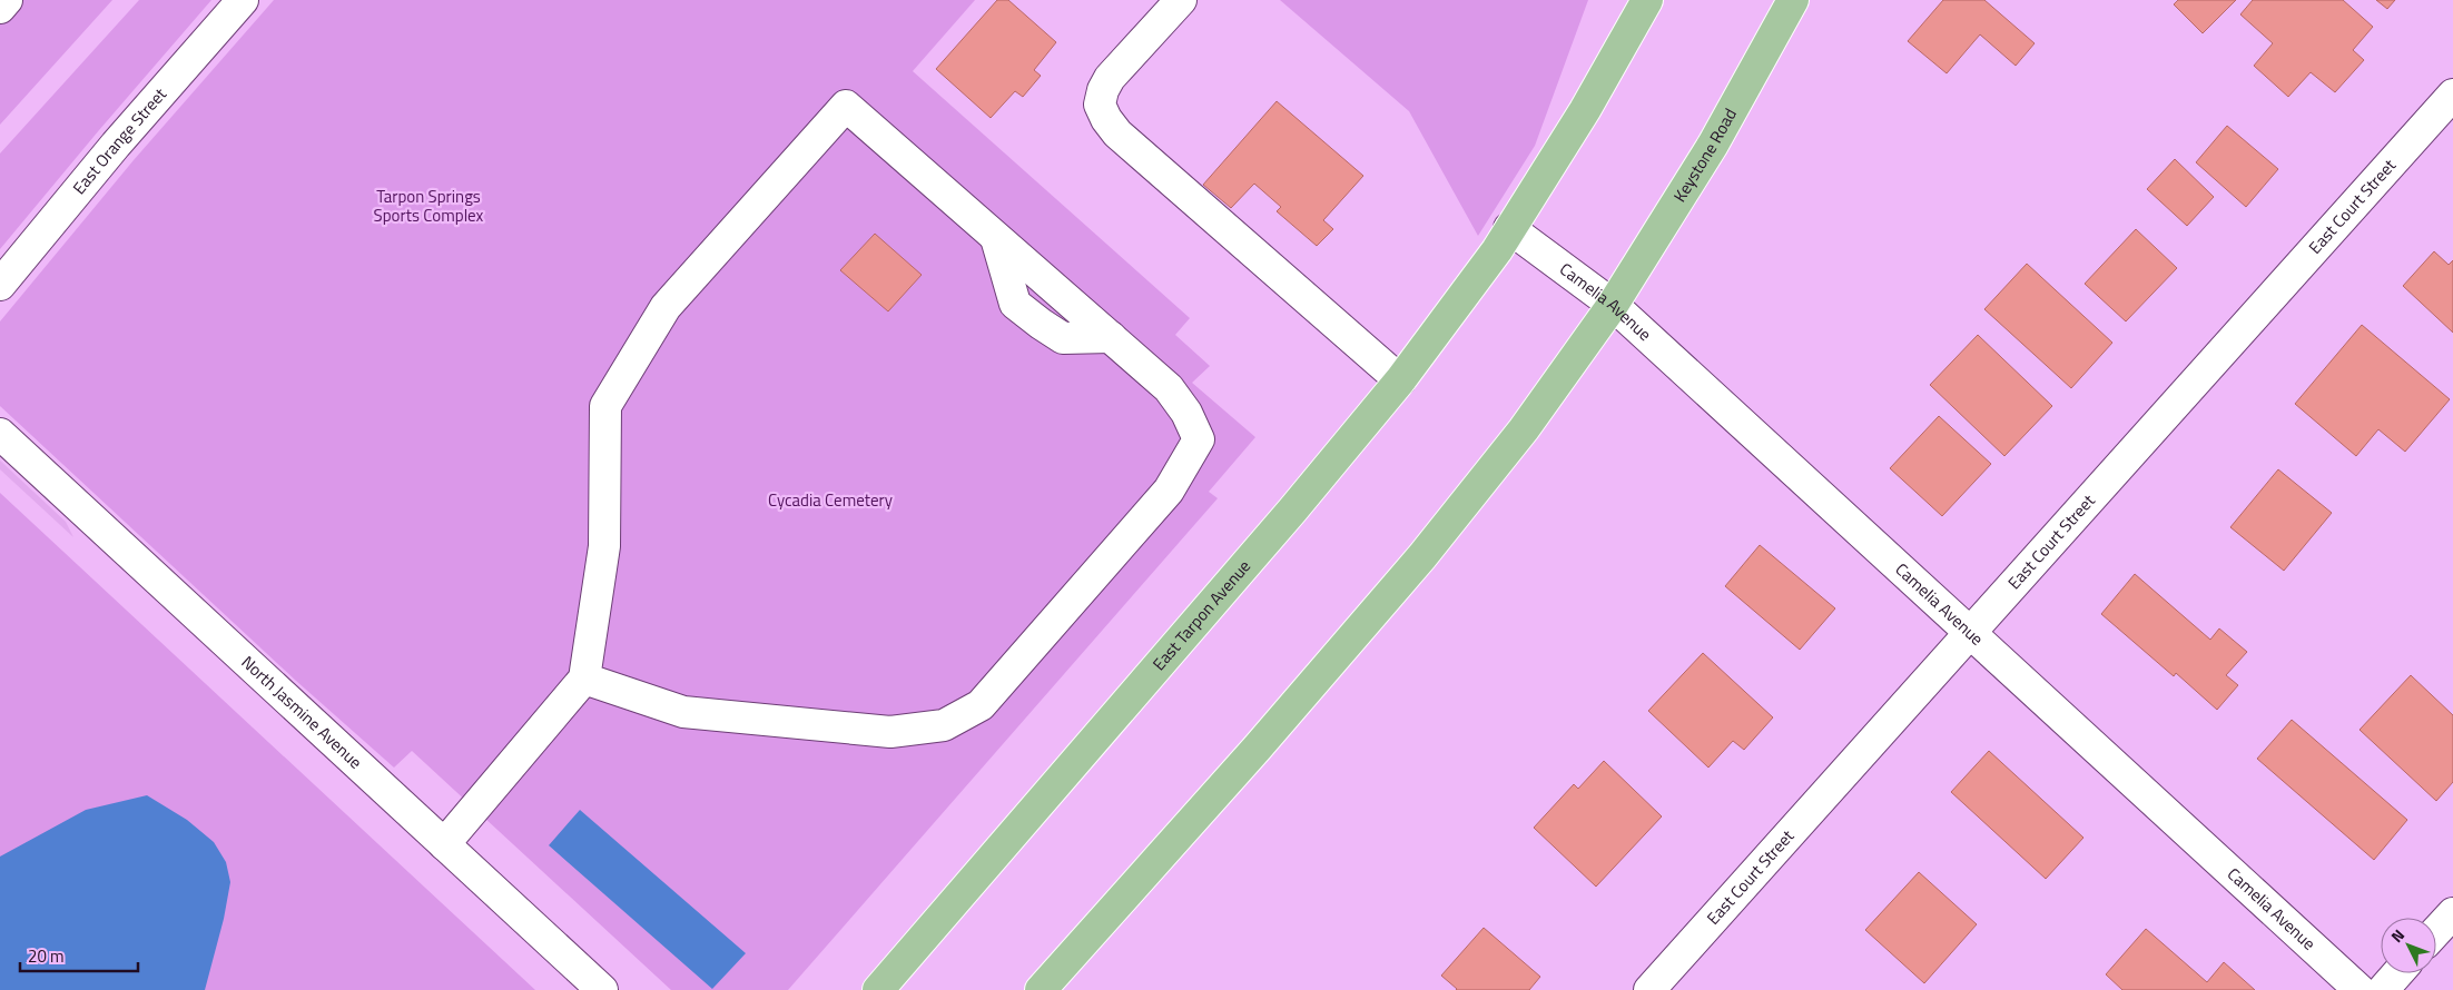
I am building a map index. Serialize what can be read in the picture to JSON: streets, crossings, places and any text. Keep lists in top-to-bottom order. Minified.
{"streets":{"main road":["Keystone Road","East Tarpon Avenue"],"street":["East Orange Street","East Court Street","Camelia Avenue","North Jasmine Avenue"]},"crossings":[["Keystone Road","Camelia Avenue"],["East Court Street","Camelia Avenue"],["Camelia Avenue","East Tarpon Avenue"]],"parks":["Tarpon Springs Sports Complex","Cycadia Cemetery"],"scale_bar":"20 m","north":"top left"}
